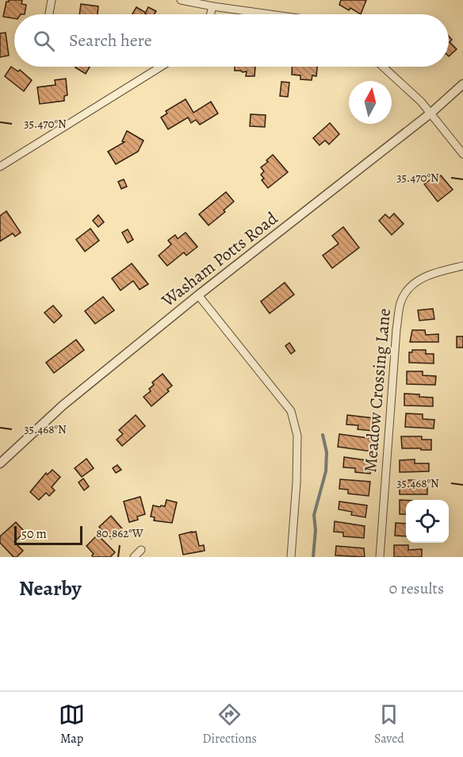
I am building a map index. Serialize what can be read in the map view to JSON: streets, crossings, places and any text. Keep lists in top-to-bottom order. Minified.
{"streets":{"street":["Washam Potts Road","Meadow Crossing Lane"]},"scale_bar":"50 m","north":"top","page":{"search":"Search here","scale":"50 m","heading":["Nearby","0 results"],"nav":["Map","Directions","Saved"]},"coordinates":["35.470°N","35.468°N","80.862°W"]}
